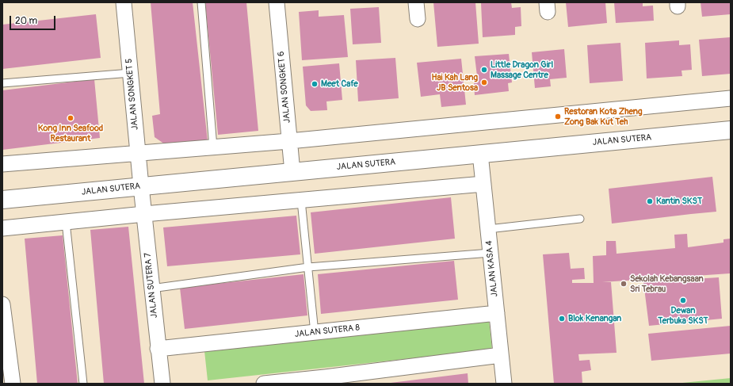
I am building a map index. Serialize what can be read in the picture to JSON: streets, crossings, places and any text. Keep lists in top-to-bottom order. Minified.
{"streets":{"street":["JALAN SONGKET 6","JALAN SONGKET 5","JALAN SUTERA","JALAN KASA 4","JALAN SUTERA 7","JALAN SUTERA 8"]},"crossings":[["JALAN SONGKET 6","JALAN SUTERA"],["JALAN SONGKET 5","JALAN SUTERA"],["JALAN SONGKET 5","JALAN SUTERA 7"],["JALAN SUTERA","JALAN KASA 4"],["JALAN SUTERA","JALAN SUTERA 7"],["JALAN KASA 4","JALAN SUTERA 8"],["JALAN SUTERA 7","JALAN SUTERA 8"]],"places":["Little Dragon Girl Massage Centre","Hai Kah Lang JB Sentosa","Meet Cafe","Restoran Kota Zheng Zong Bak Kut Teh","Kong Inn Seafood Restaurant","Kantin SKST","Sekolah Kebangsaan Sri Tebrau","Dewan Terbuka SKST","Blok Kenangan"],"scale_bar":"20 m"}
